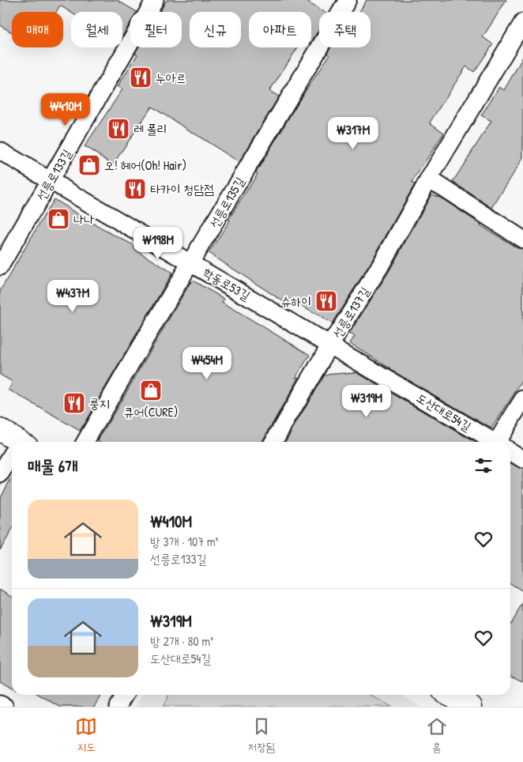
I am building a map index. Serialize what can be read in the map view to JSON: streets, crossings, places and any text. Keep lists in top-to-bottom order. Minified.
{"streets":{"street":["선릉로133길","선릉로135길","학동로53길","선릉로137길","도산대로54길"]},"crossings":[["선릉로133길","학동로53길"],["선릉로135길","학동로53길"],["학동로53길","선릉로137길"],["학동로53길","도산대로54길"],["선릉로137길","도산대로54길"]],"places":{"restaurant":["누아르","레 폴리","타카이 청담점","슈하이","룽지"],"shop":["오! 헤어(Oh! Hair)","나나","큐어(CURE)"]},"page":{"chip":["매매","월세","필터","신규","아파트","주택"],"price":["₩410M","₩317M","₩198M","₩437M","₩454M","₩319M"],"heading":"매물 6개","list":[{"name":"₩410M","note":"방 3개 · 107 m² · 선릉로133길"},{"name":"₩319M","note":"방 2개 · 80 m² · 도산대로54길"}],"tabs":["지도","저장됨","홈"]}}
